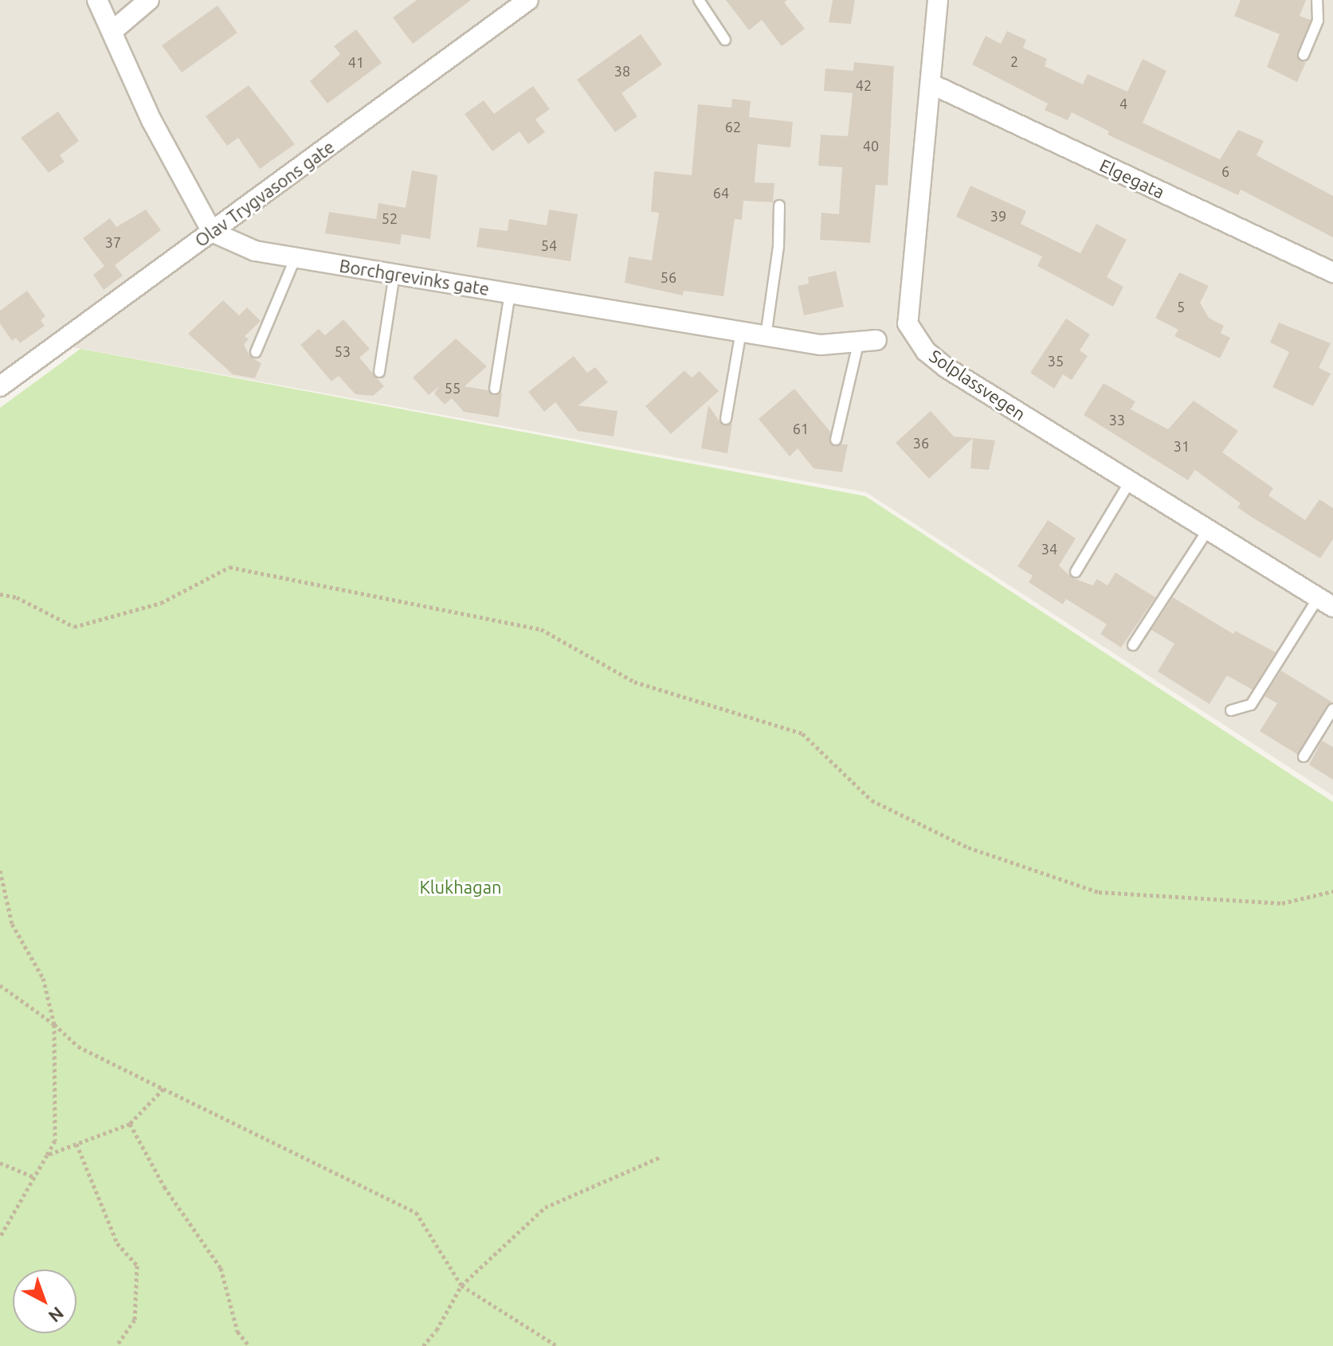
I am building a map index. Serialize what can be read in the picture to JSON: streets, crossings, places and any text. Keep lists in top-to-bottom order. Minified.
{"streets":{"street":["Elgegata","Olav Trygvasons gate","Borchgrevinks gate","Solplassvegen"]},"crossings":[["Elgegata","Solplassvegen"],["Olav Trygvasons gate","Borchgrevinks gate"]],"parks":["Klukhagan"],"house_numbers":["2","41","38","42","4","62","40","6","64","39","52","37","54","56","5","53","35","55","33","61","36","31","34"],"north":"bottom right"}
